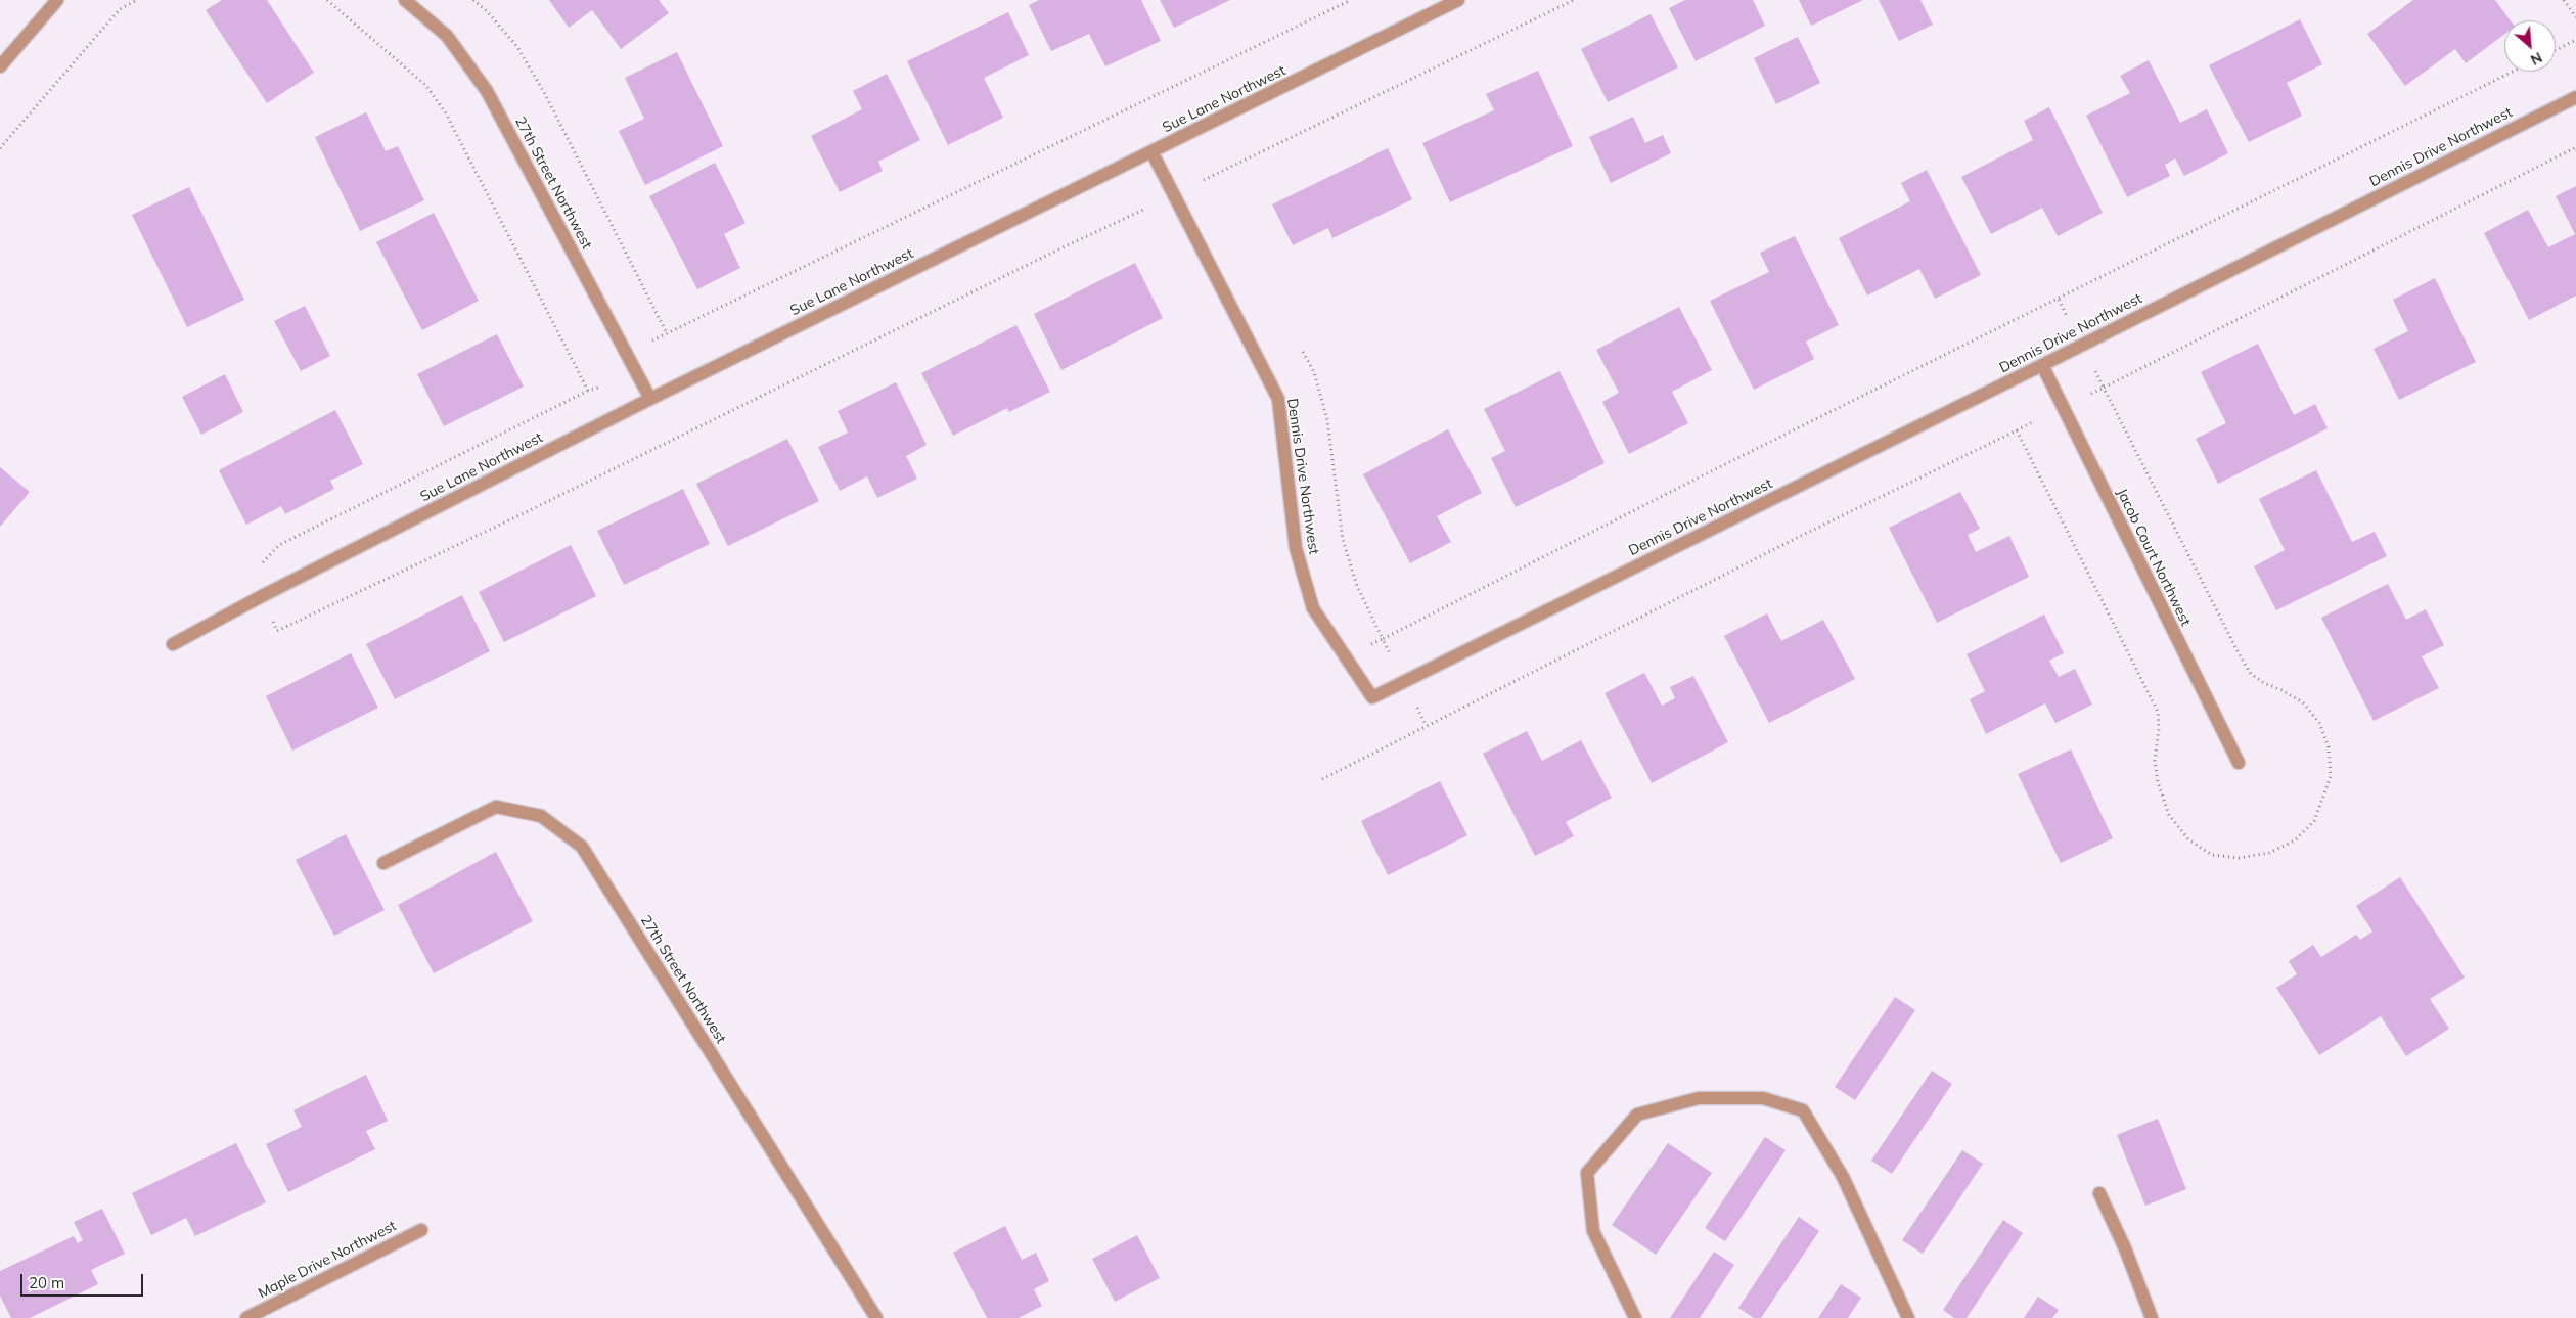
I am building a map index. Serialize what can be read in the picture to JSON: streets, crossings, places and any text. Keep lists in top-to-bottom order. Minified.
{"streets":{"street":["Sue Lane Northwest","Dennis Drive Northwest","27th Street Northwest","Jacob Court Northwest","Maple Drive Northwest"]},"crossings":[["Sue Lane Northwest","Dennis Drive Northwest"],["Sue Lane Northwest","27th Street Northwest"],["Dennis Drive Northwest","Jacob Court Northwest"]],"scale_bar":"20 m","north":"bottom right"}
